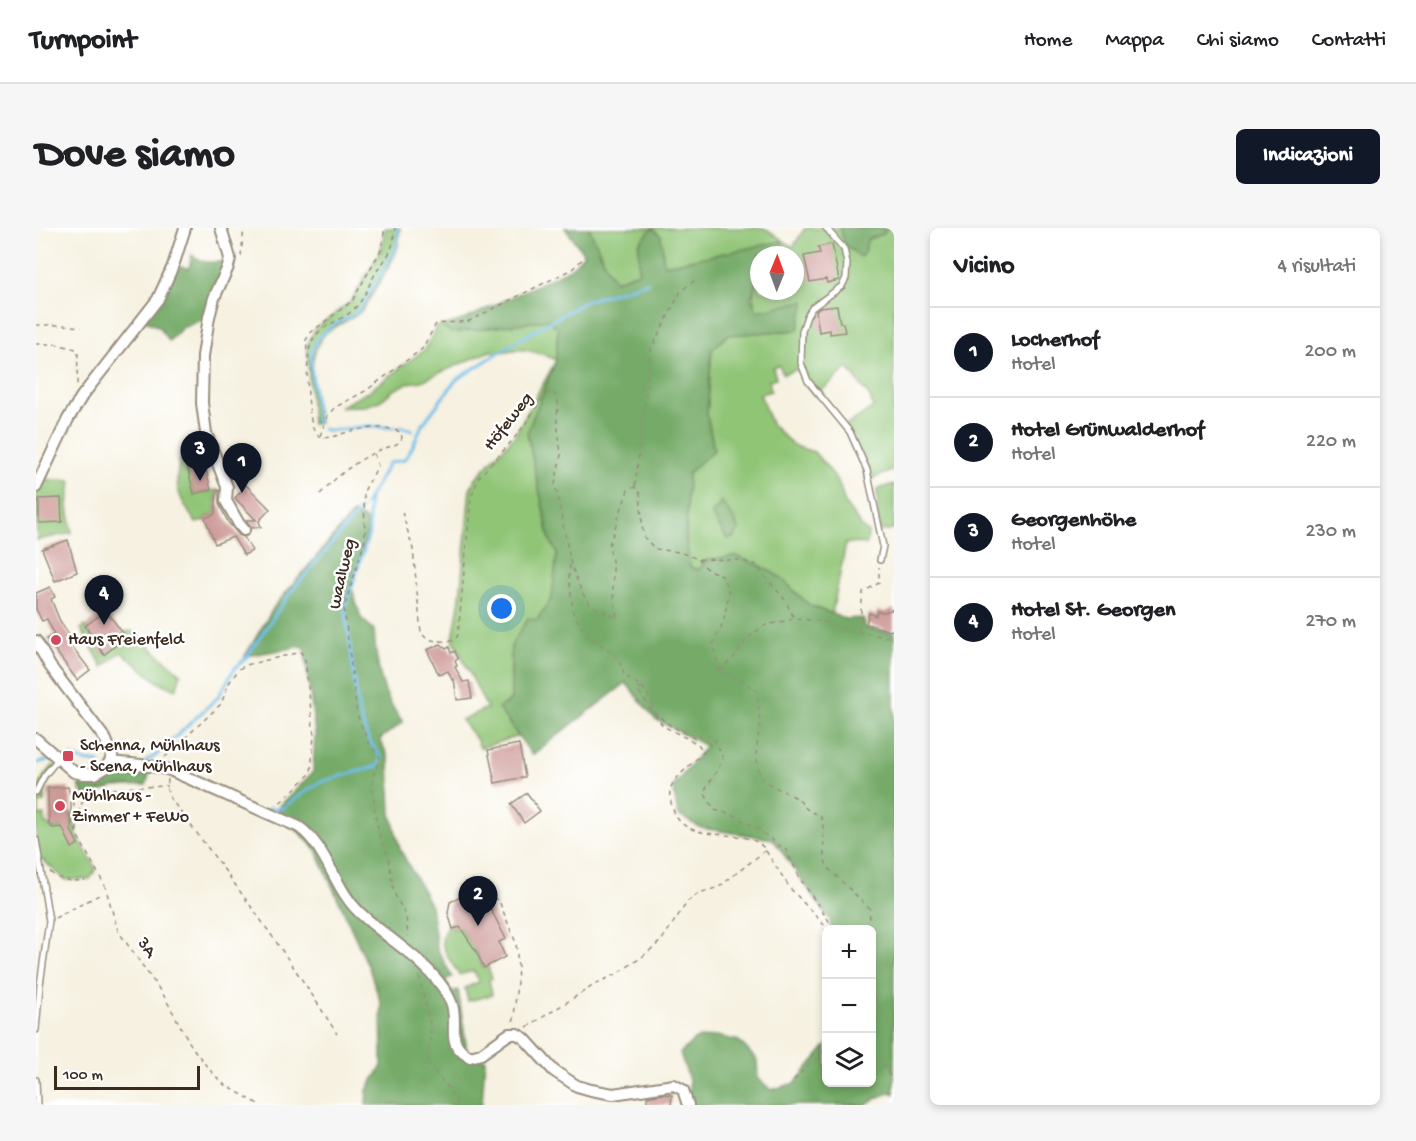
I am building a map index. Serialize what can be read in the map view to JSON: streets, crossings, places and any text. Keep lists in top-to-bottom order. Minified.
{"streets":{"path":["Höfeweg","waalweg","3A"]},"places":{"other":["Haus Freienfeld","Mühlhaus - Zimmer + FeWo"],"transit":["Schenna, Mühlhaus - Scena, Mühlhaus"]},"scale_bar":"100 m","north":"top","page":{"header":"Turnpoint","nav":["Home","Mappa","Chi siamo","Contatti"],"buttons":"Indicazioni","title":"Dove siamo","heading":["Vicino","4 risultati"],"list":[{"mark":"1","name":"Locherhof","note":"Hotel","value":"200 m"},{"mark":"2","name":"Hotel Grünwalderhof","note":"Hotel","value":"220 m"},{"mark":"3","name":"Georgenhöhe","note":"Hotel","value":"230 m"},{"mark":"4","name":"Hotel St. Georgen","note":"Hotel","value":"270 m"}],"pins":["3","1","4","2"],"map_buttons":["+","−"],"scale":"100 m"}}
